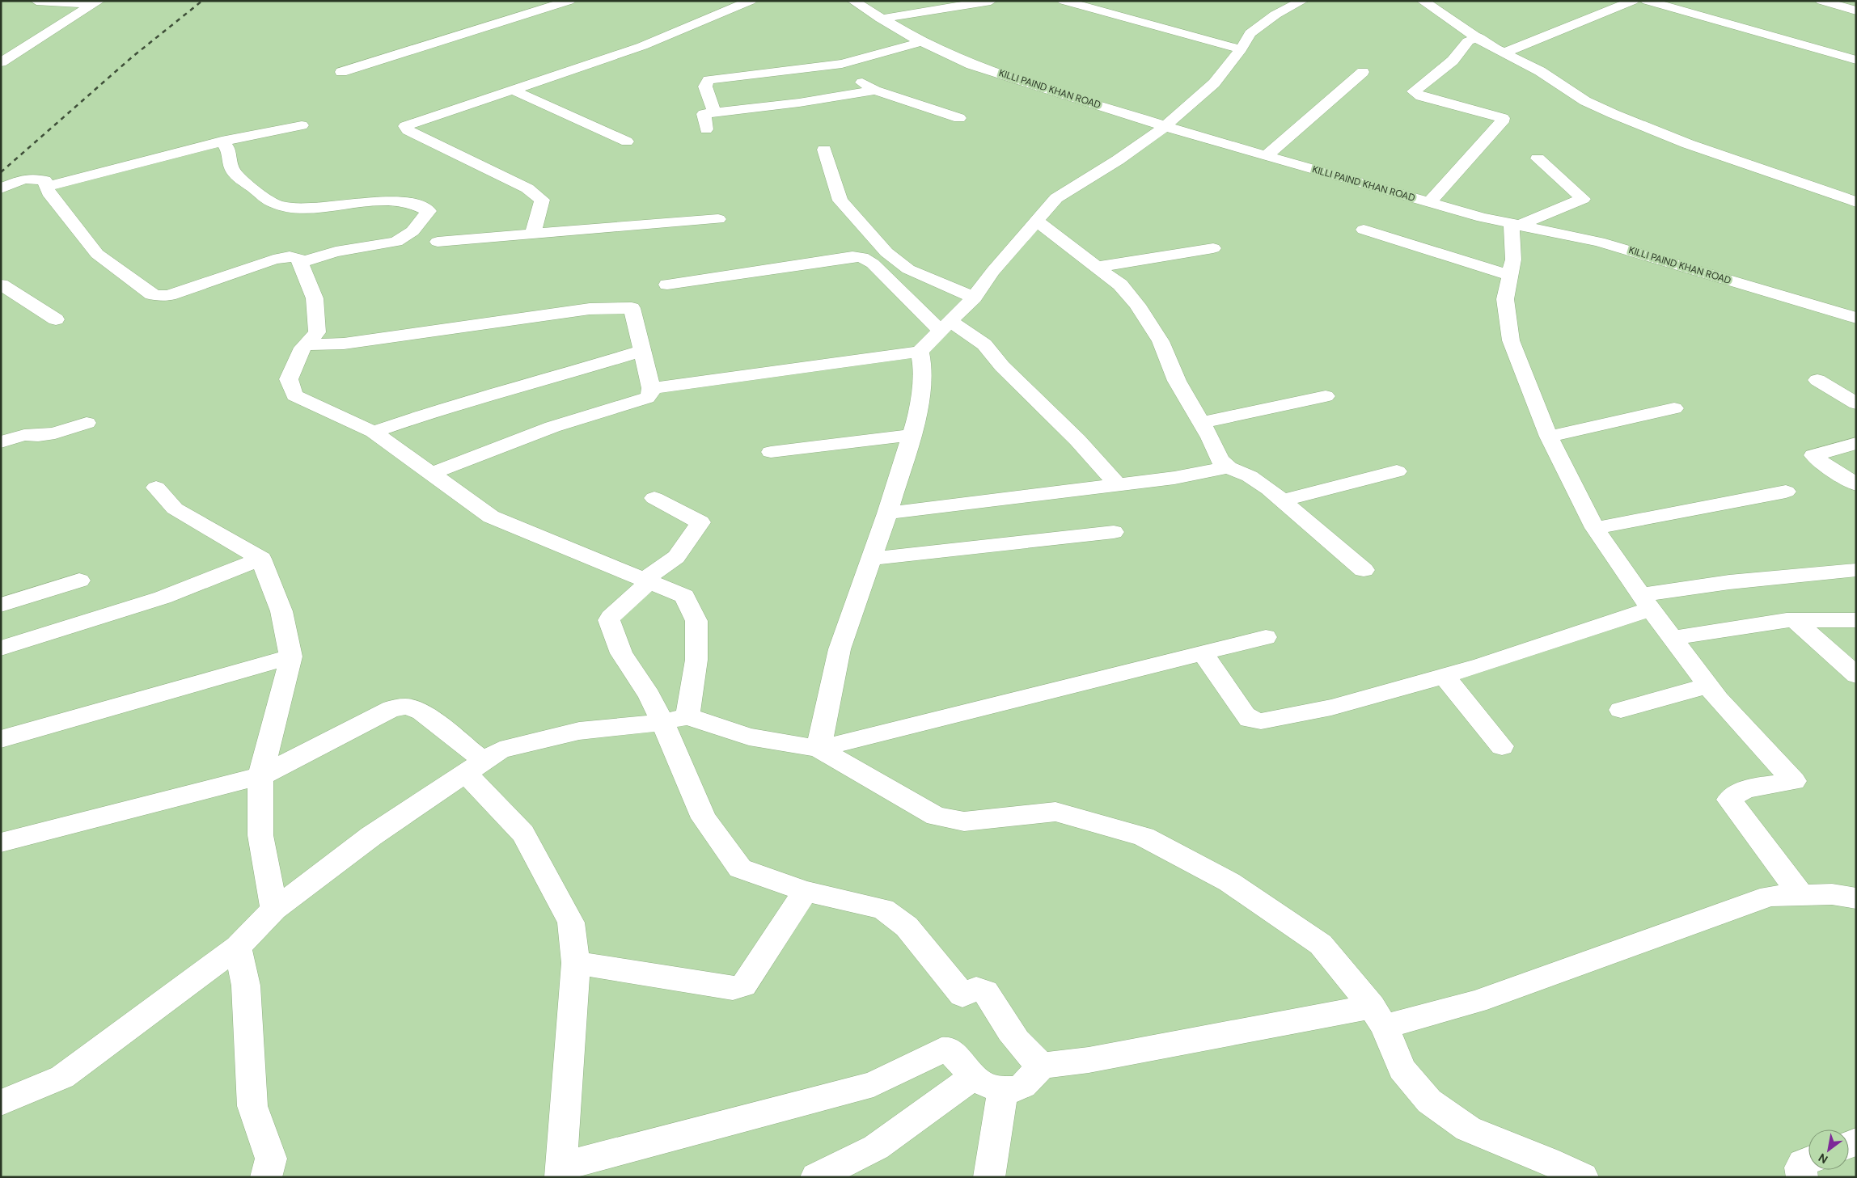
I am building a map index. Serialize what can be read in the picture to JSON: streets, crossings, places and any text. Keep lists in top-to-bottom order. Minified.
{"streets":{"street":["KILLI PAIND KHAN ROAD"]},"north":"bottom left"}
